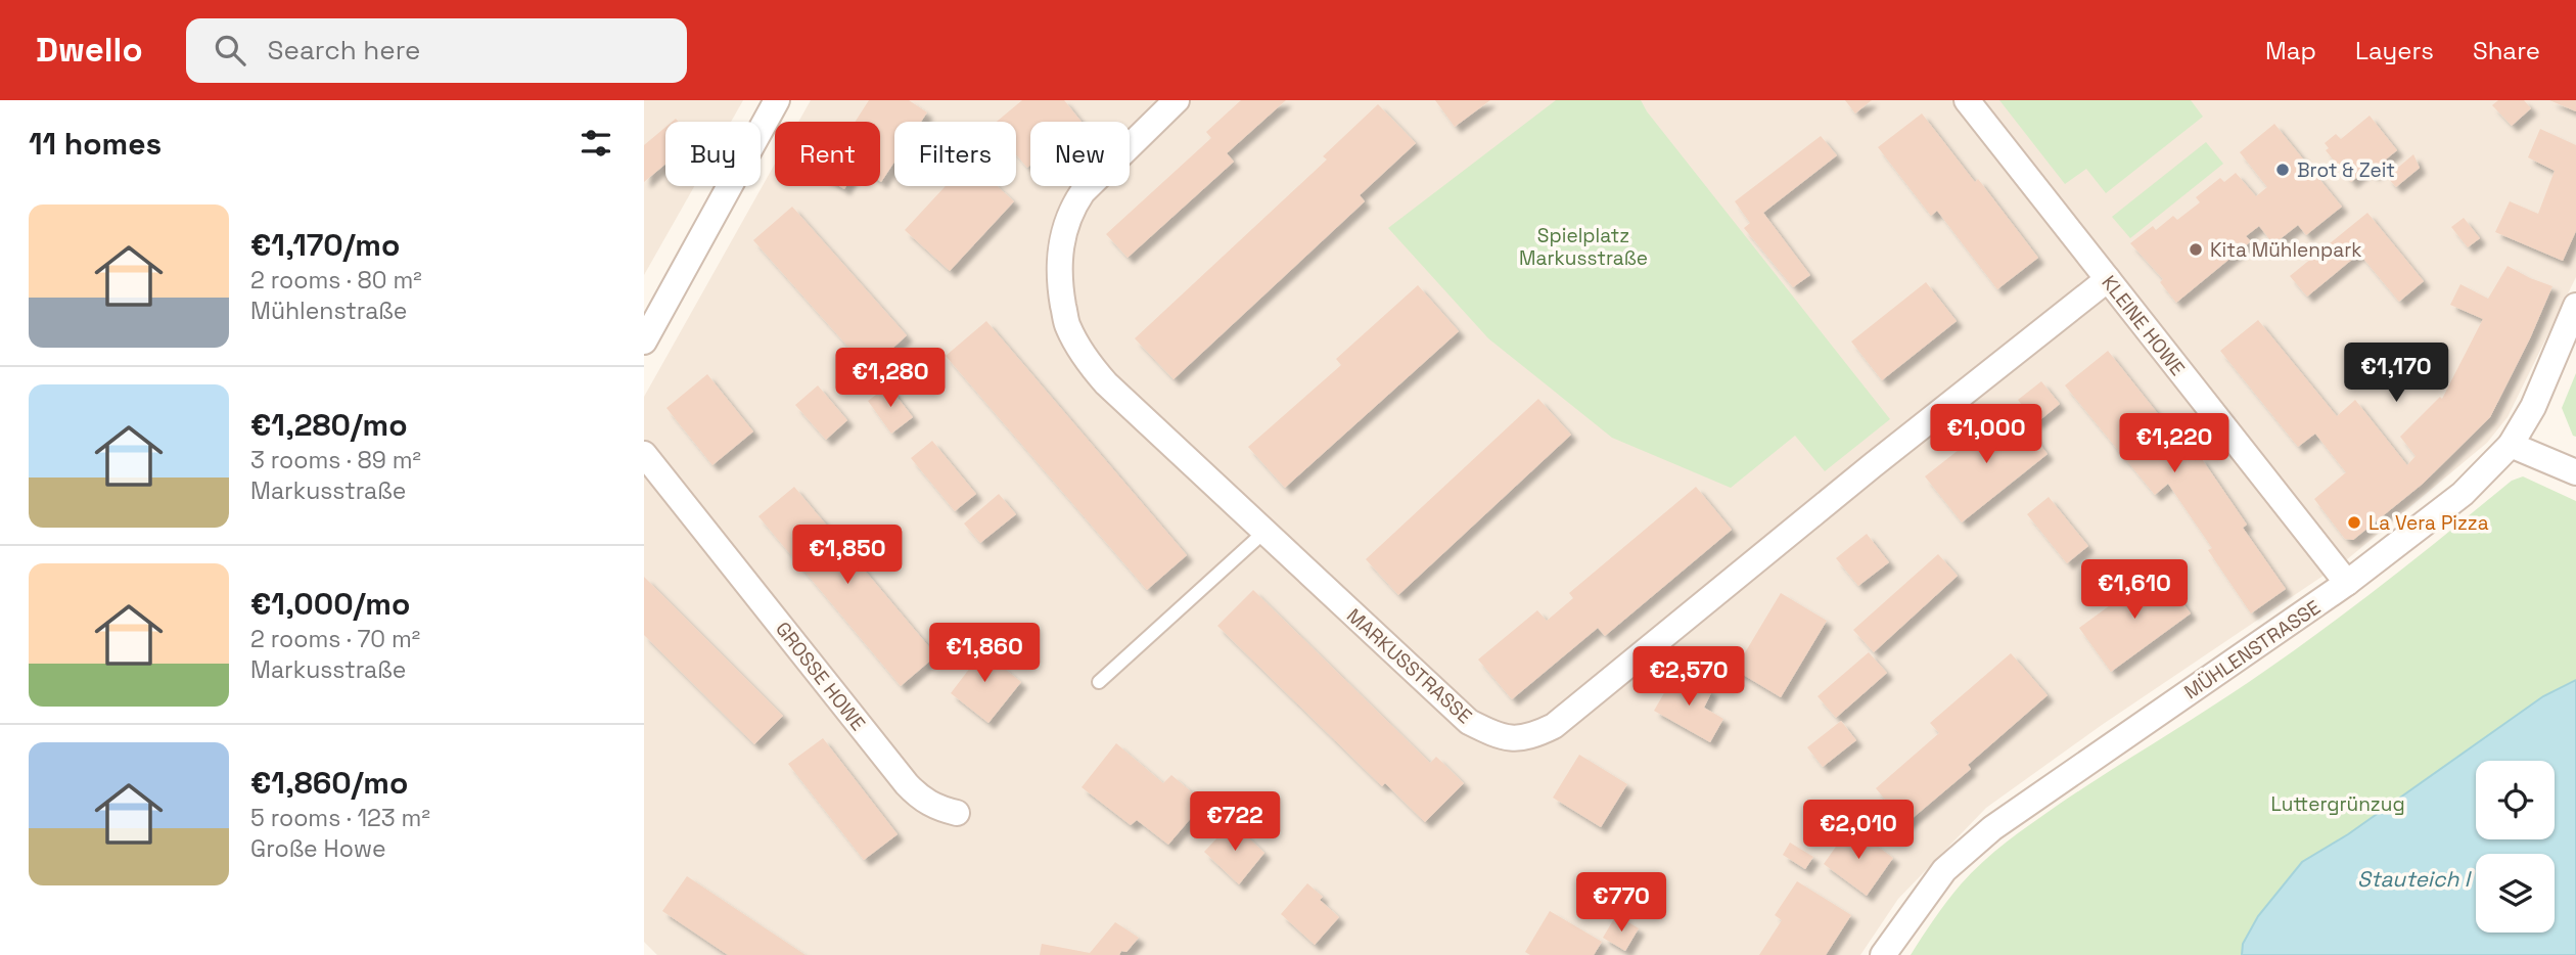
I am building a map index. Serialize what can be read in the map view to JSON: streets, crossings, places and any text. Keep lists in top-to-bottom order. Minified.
{"streets":{"street":["KLEINE HOWE","MÜHLENSTRASSE","MARKUSSTRASSE","GROSSE HOWE"]},"crossings":[["KLEINE HOWE","MÜHLENSTRASSE"],["KLEINE HOWE","MARKUSSTRASSE"]],"water":["Stauteich I"],"parks":["Spielplatz Markusstraße","Luttergrünzug"],"places":["Brot & Zeit","Kita Mühlenpark","La Vera Pizza"],"page":{"header":"Dwello","search":"Search here","nav":["Map","Layers","Share"],"heading":"11 homes","chip":["Buy","Rent","Filters","New"],"list":[{"name":"€1,170/mo","note":"2 rooms · 80 m² · Mühlenstraße"},{"name":"€1,280/mo","note":"3 rooms · 89 m² · Markusstraße"},{"name":"€1,000/mo","note":"2 rooms · 70 m² · Markusstraße"},{"name":"€1,860/mo","note":"5 rooms · 123 m² · Große Howe"}],"price":["€1,170","€1,280","€1,000","€1,220","€1,850","€1,610","€1,860","€2,570","€722","€2,010","€770"]}}
